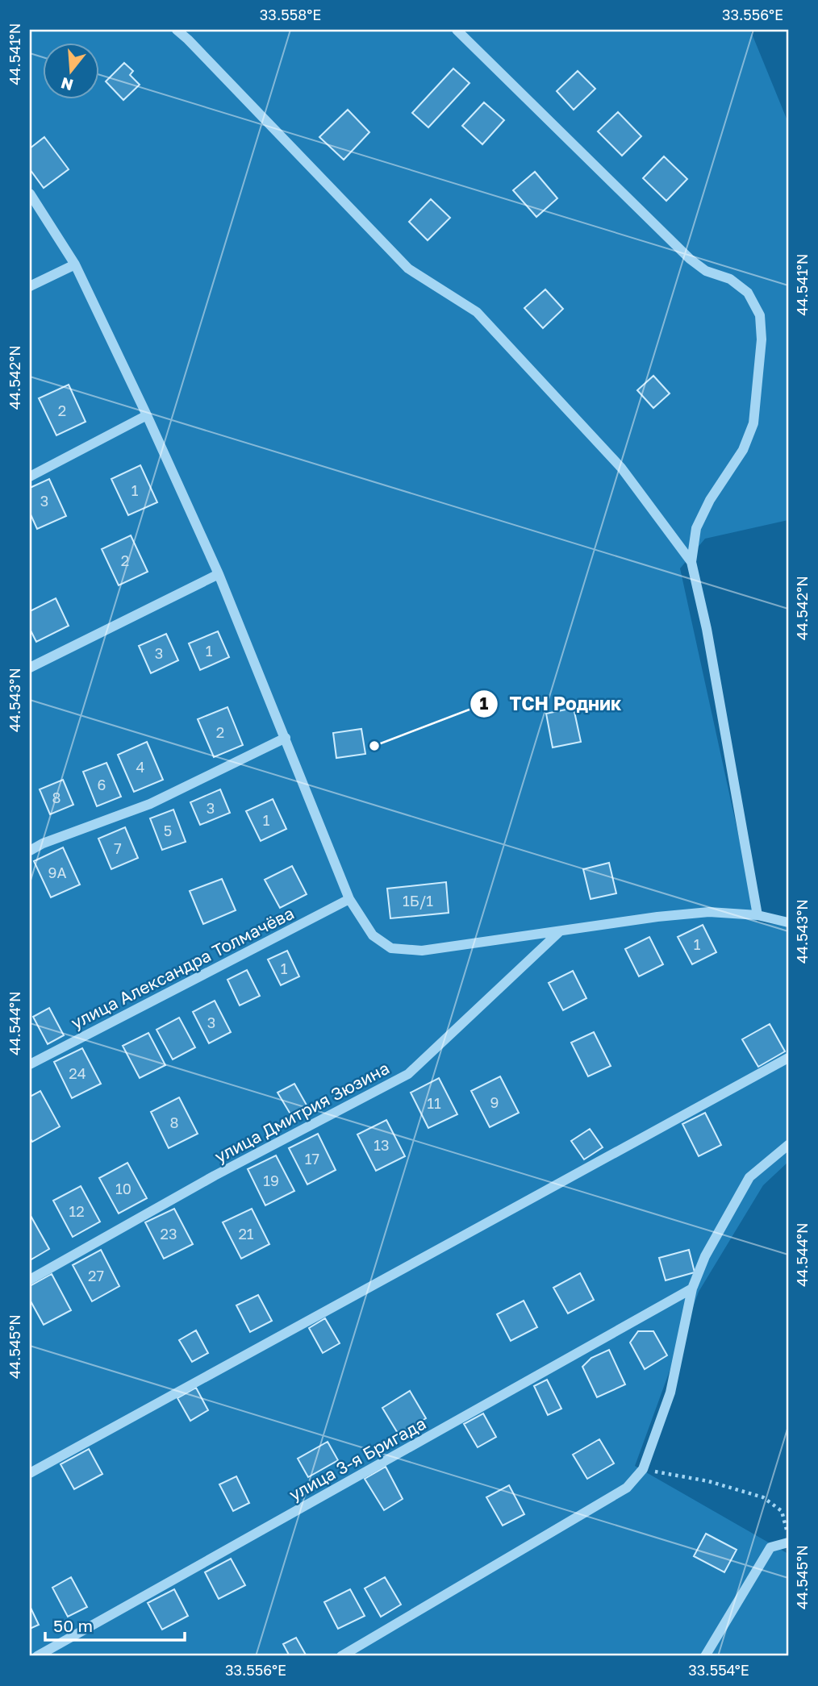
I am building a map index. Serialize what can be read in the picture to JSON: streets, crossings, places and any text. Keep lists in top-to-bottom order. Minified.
{"streets":{"street":["улица Александра Толмачёва","улица Дмитрия Зюзина","улица 3-я Бригада"]},"places":["ТСН Родник"],"house_numbers":["2","1","3","2","1","3","2","4","6","8","3","1","5","7","9А","1Б/1","1","1","3","24","9","11","8","13","17","19","10","12","23","21","27"],"scale_bar":"50 m","north":"bottom","coordinates":["33.558°E","33.556°E","44.541°N","44.542°N","44.543°N","44.544°N","44.545°N","33.554°E"]}
